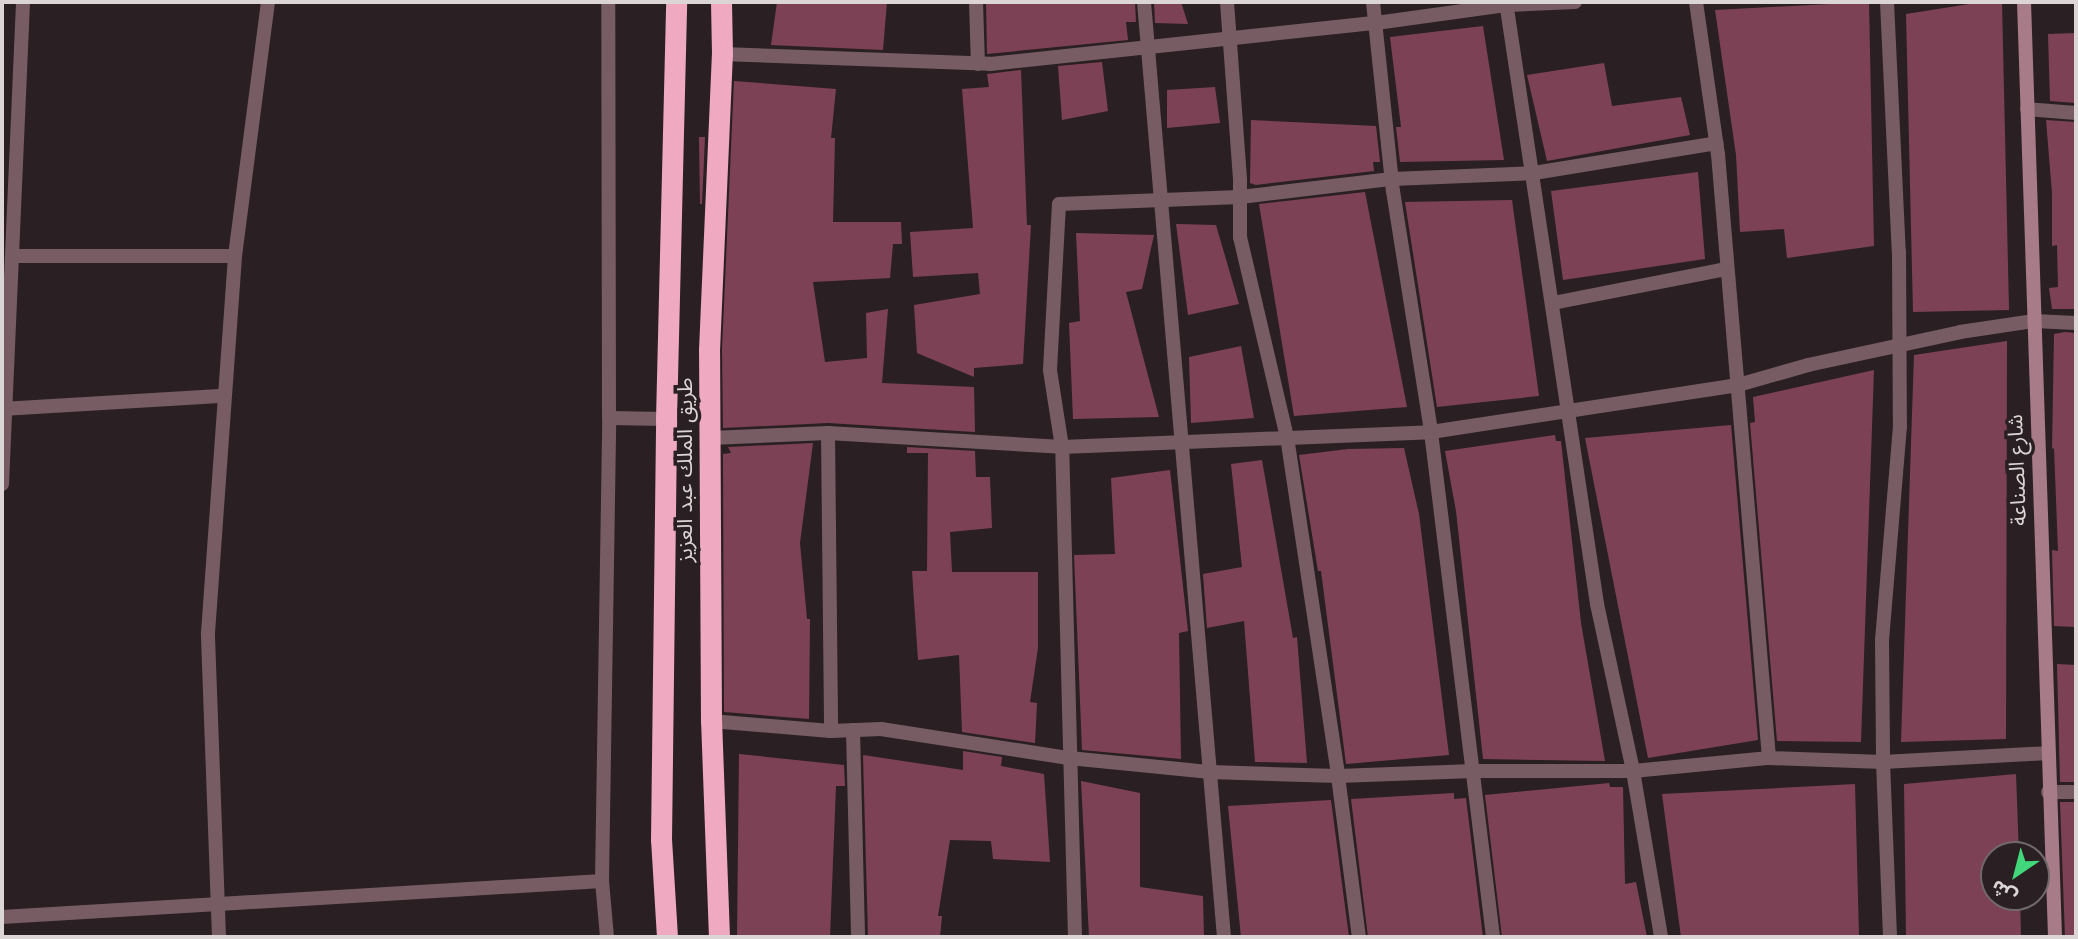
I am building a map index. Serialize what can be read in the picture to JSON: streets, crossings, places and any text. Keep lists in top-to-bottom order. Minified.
{"streets":{"highway":["طريق الملك عبد العزيز"],"street":["شارع الصناعة"]},"north":"bottom left"}
